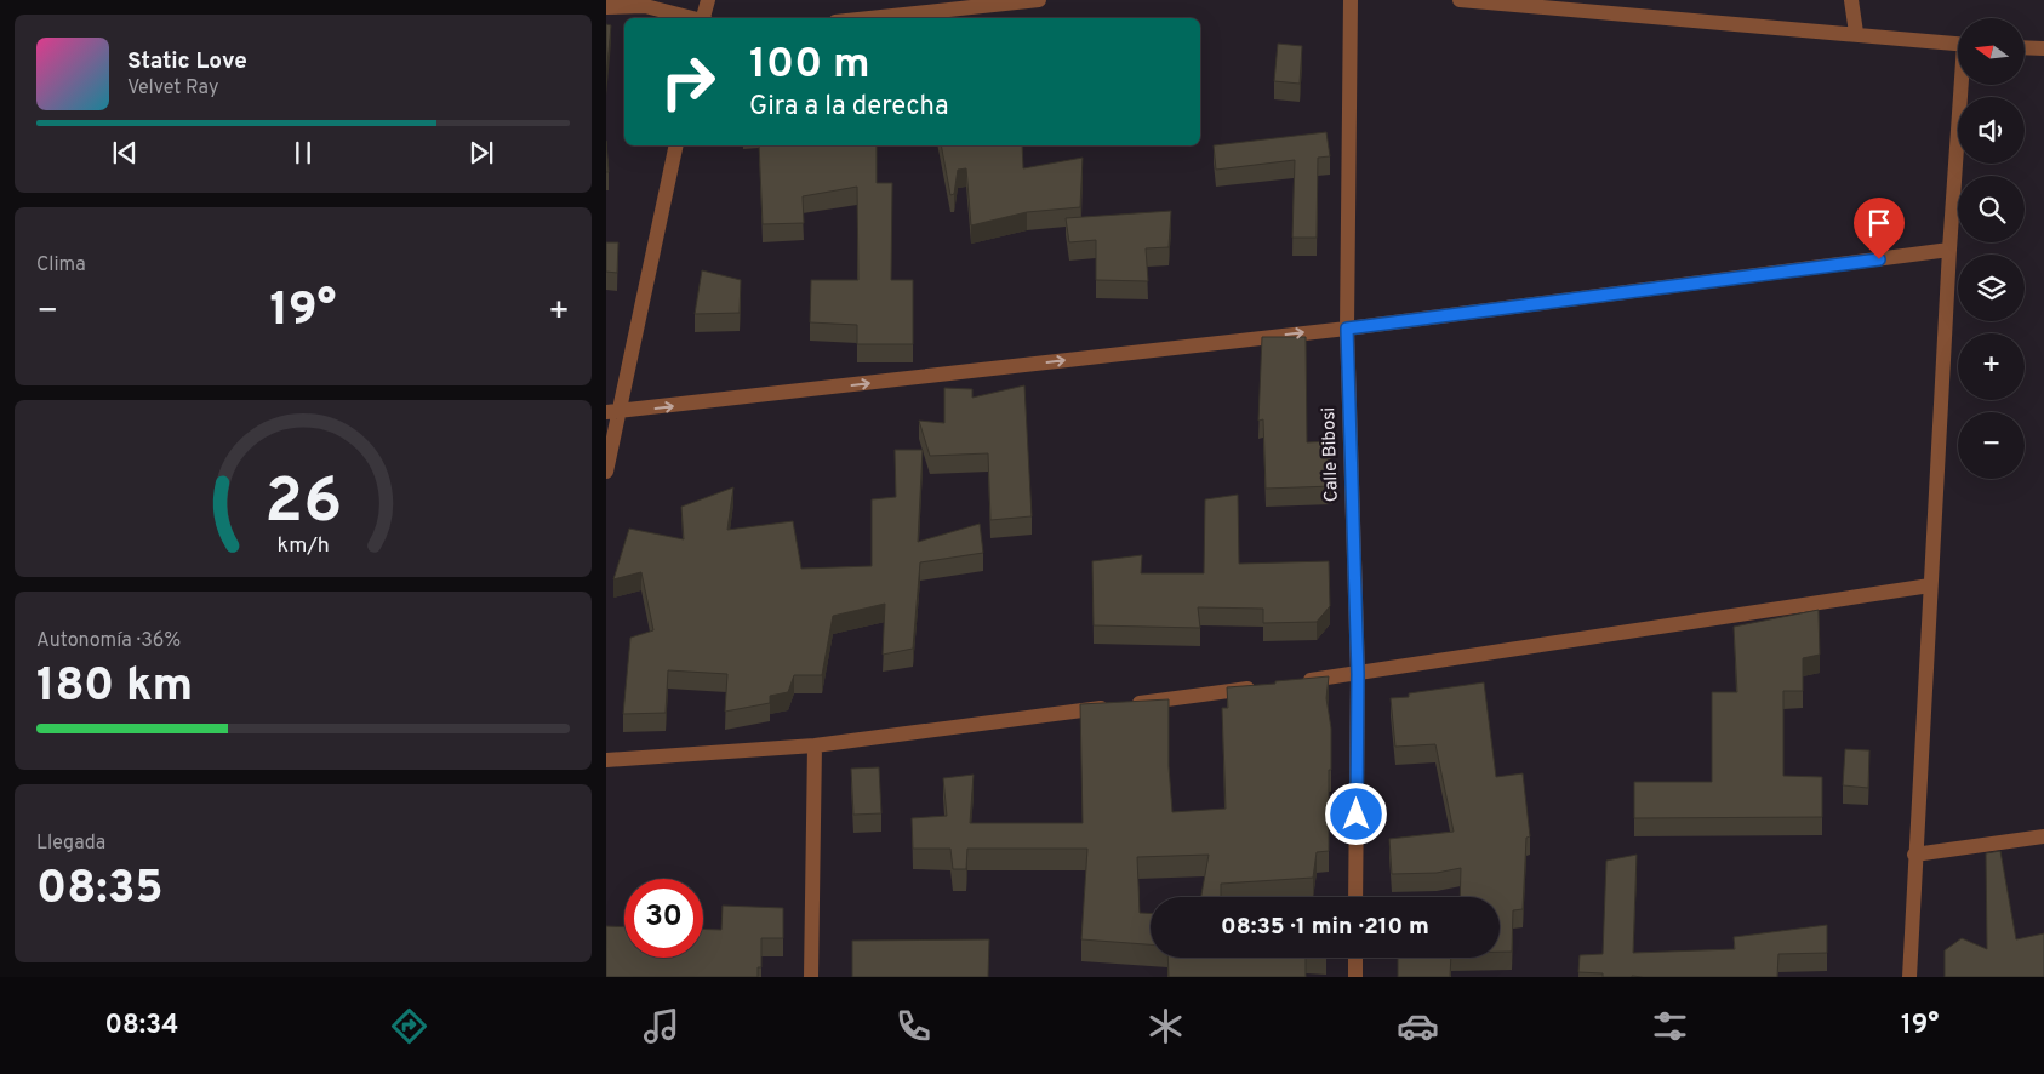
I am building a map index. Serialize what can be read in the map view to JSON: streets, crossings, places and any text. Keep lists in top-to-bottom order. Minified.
{"streets":{"street":["Calle Bibosi"]},"north":"left","page":{"map_buttons":["+","−"],"turn":["100 m","Gira a la derecha"],"song":["Static Love","Velvet Ray"],"tile":["Clima",["Autonomía · 36%","180 km"],["Llegada","08:35"]],"heat":["−","19°","+"],"limit":"30","trip":"08:35 · 1 min · 210 m","tabs":["08:34","19°"],"gauge":["26","km/h"]}}
